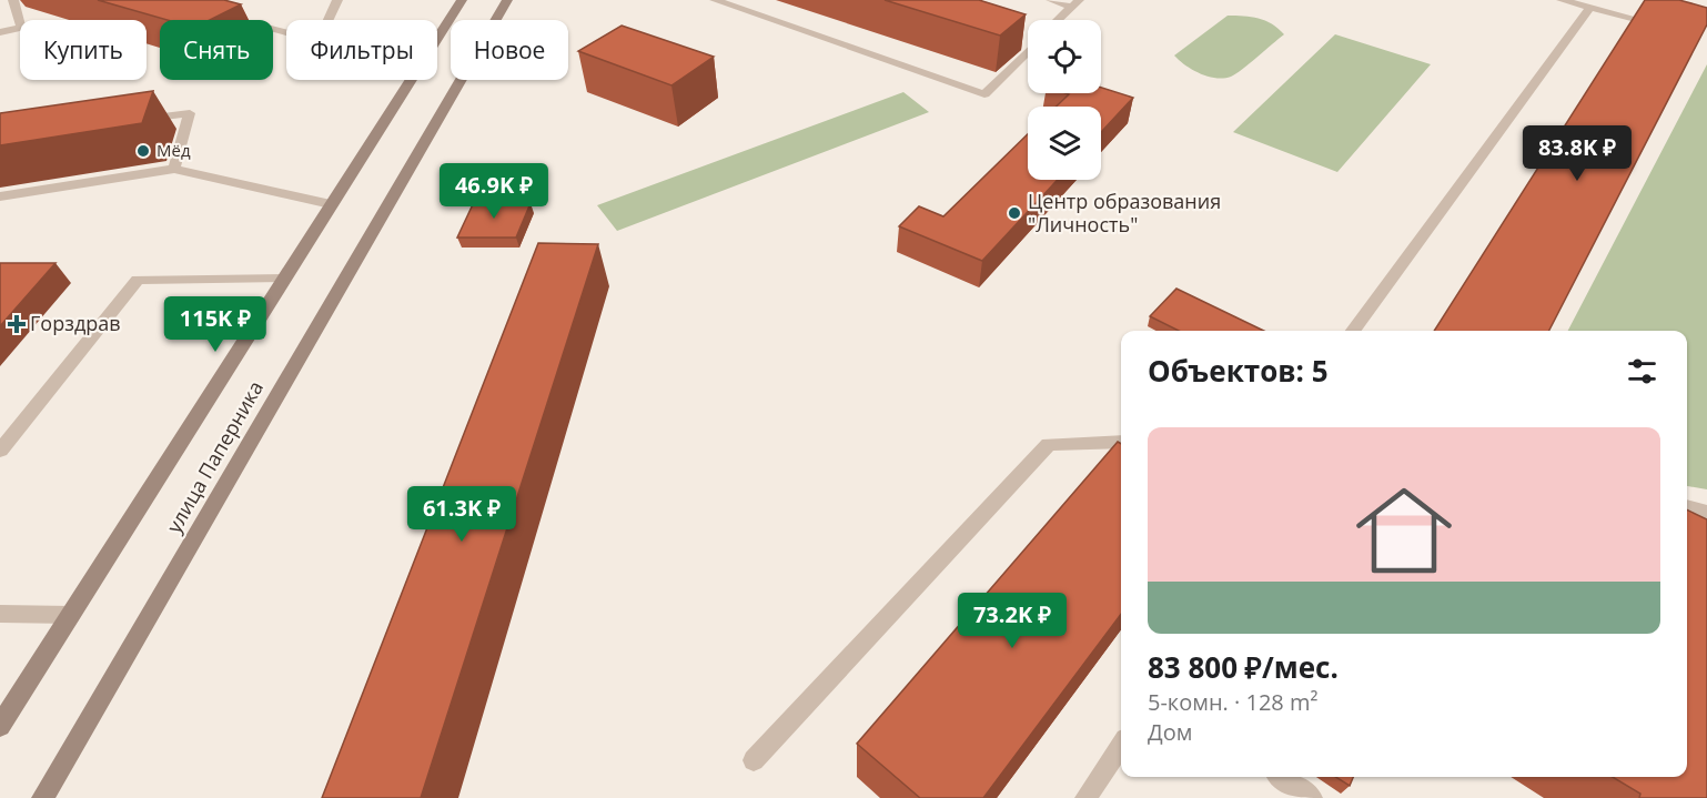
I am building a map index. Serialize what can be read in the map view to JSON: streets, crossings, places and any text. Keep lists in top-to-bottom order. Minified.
{"streets":{"main road":["улица Паперника"]},"places":{"other":["Мёд","Центр образования \"Личность\""],"health":["Горздрав"]},"page":{"chip":["Купить","Снять","Фильтры","Новое"],"price":["83.8K ₽","46.9K ₽","115K ₽","61.3K ₽","73.2K ₽"],"heading":"Объектов: 5","list":[{"name":"83 800 ₽/мес.","note":"5-комн. · 128 m² · Дом"}]}}
